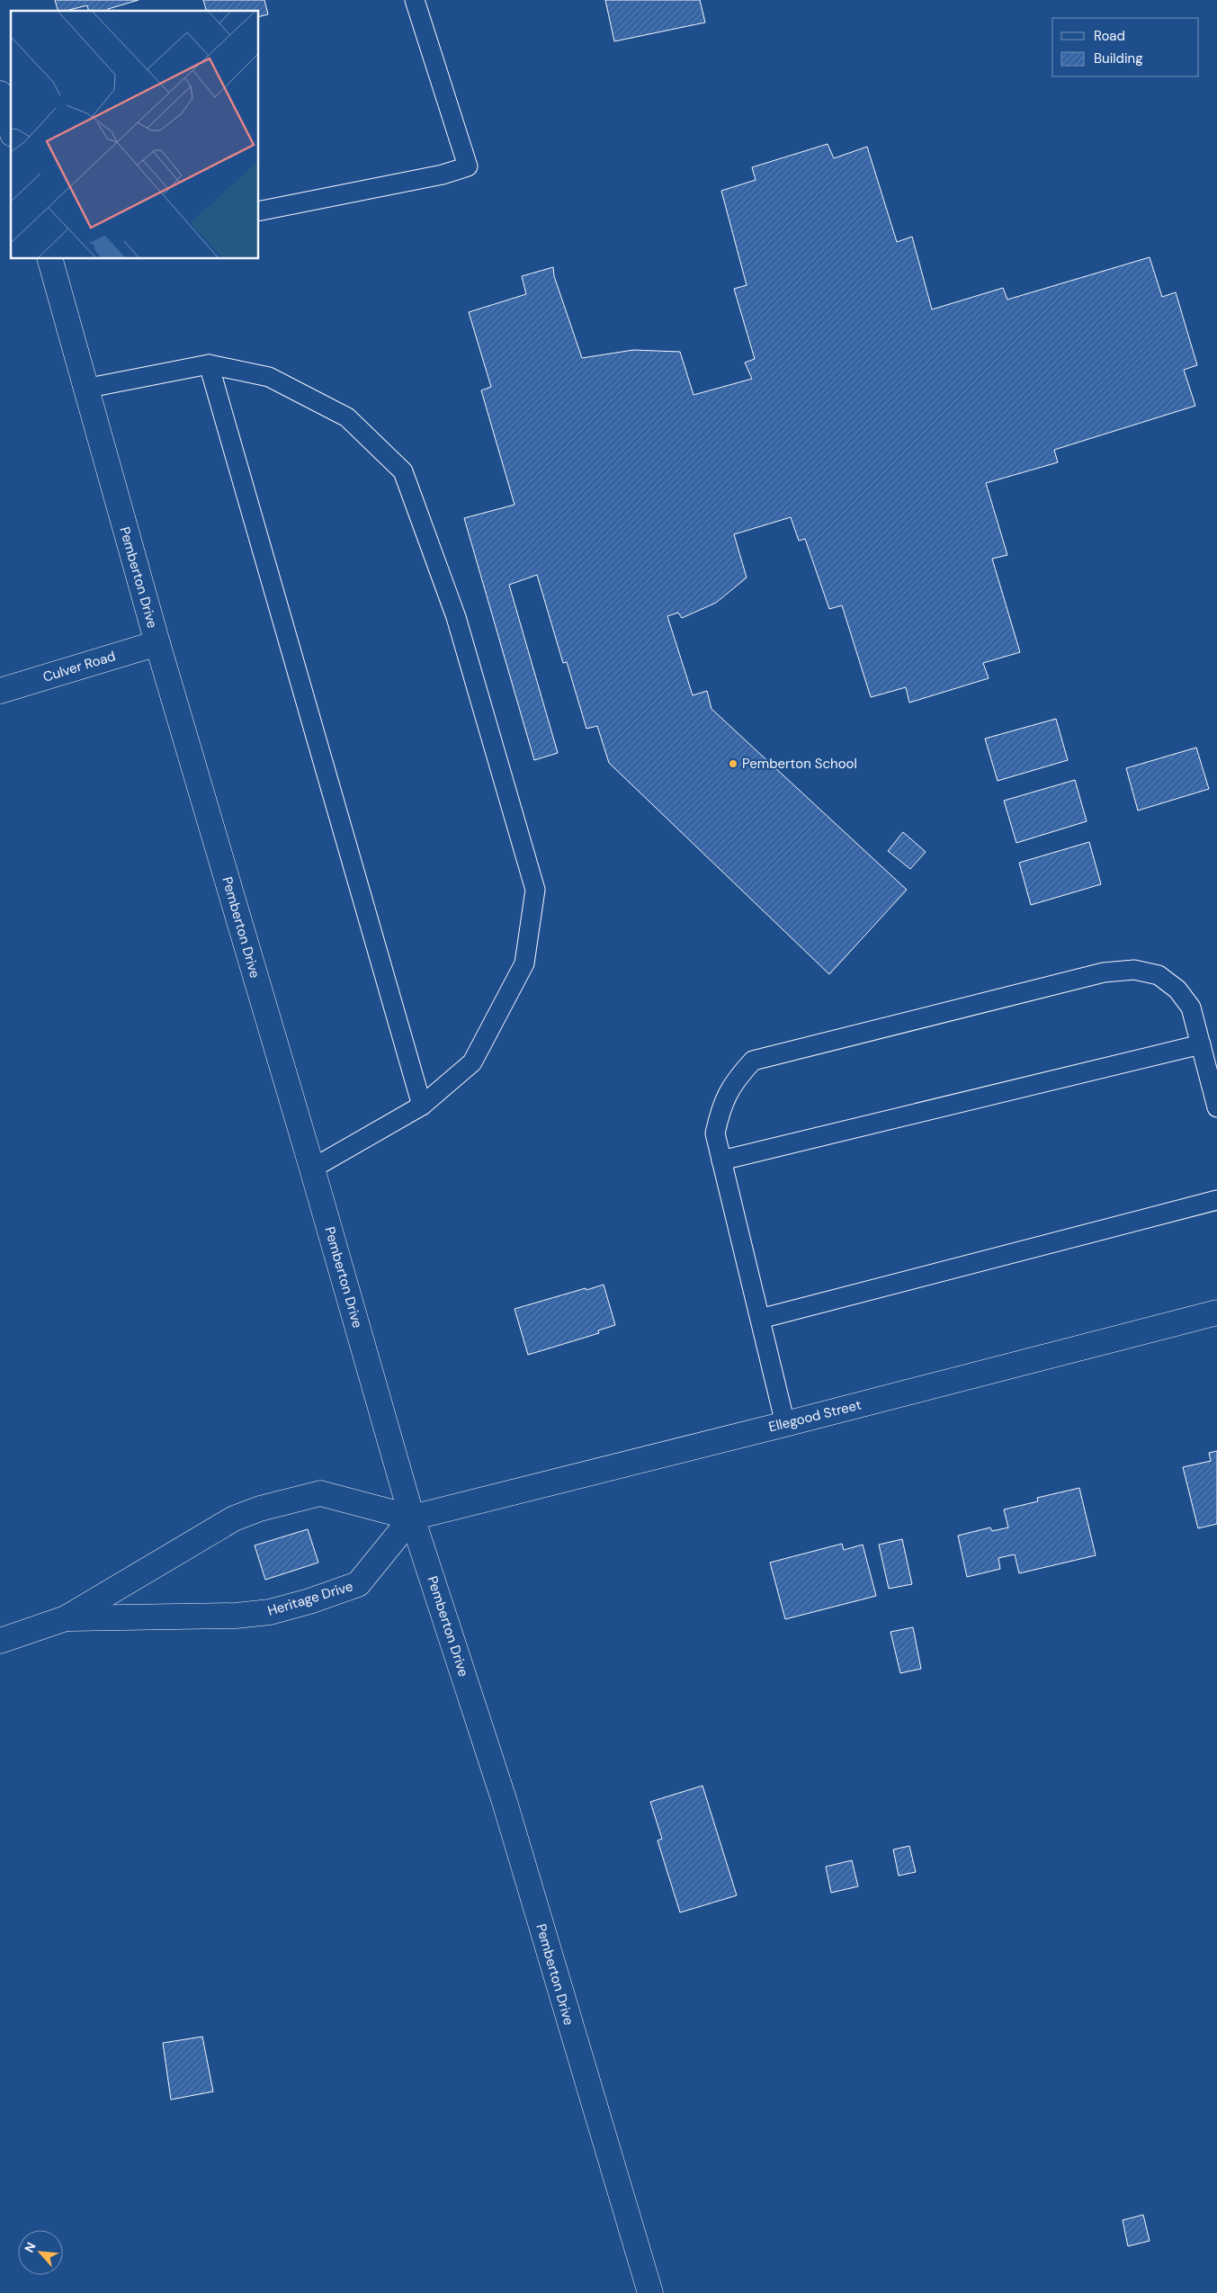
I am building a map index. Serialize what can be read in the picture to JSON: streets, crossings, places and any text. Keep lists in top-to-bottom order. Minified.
{"streets":{"street":["Pemberton Drive","Culver Road","Ellegood Street","Heritage Drive"]},"crossings":[["Pemberton Drive","Culver Road"],["Pemberton Drive","Ellegood Street"],["Pemberton Drive","Heritage Drive"],["Ellegood Street","Heritage Drive"]],"places":["Pemberton School"],"legend":["Road","Building"],"north":"top left"}
